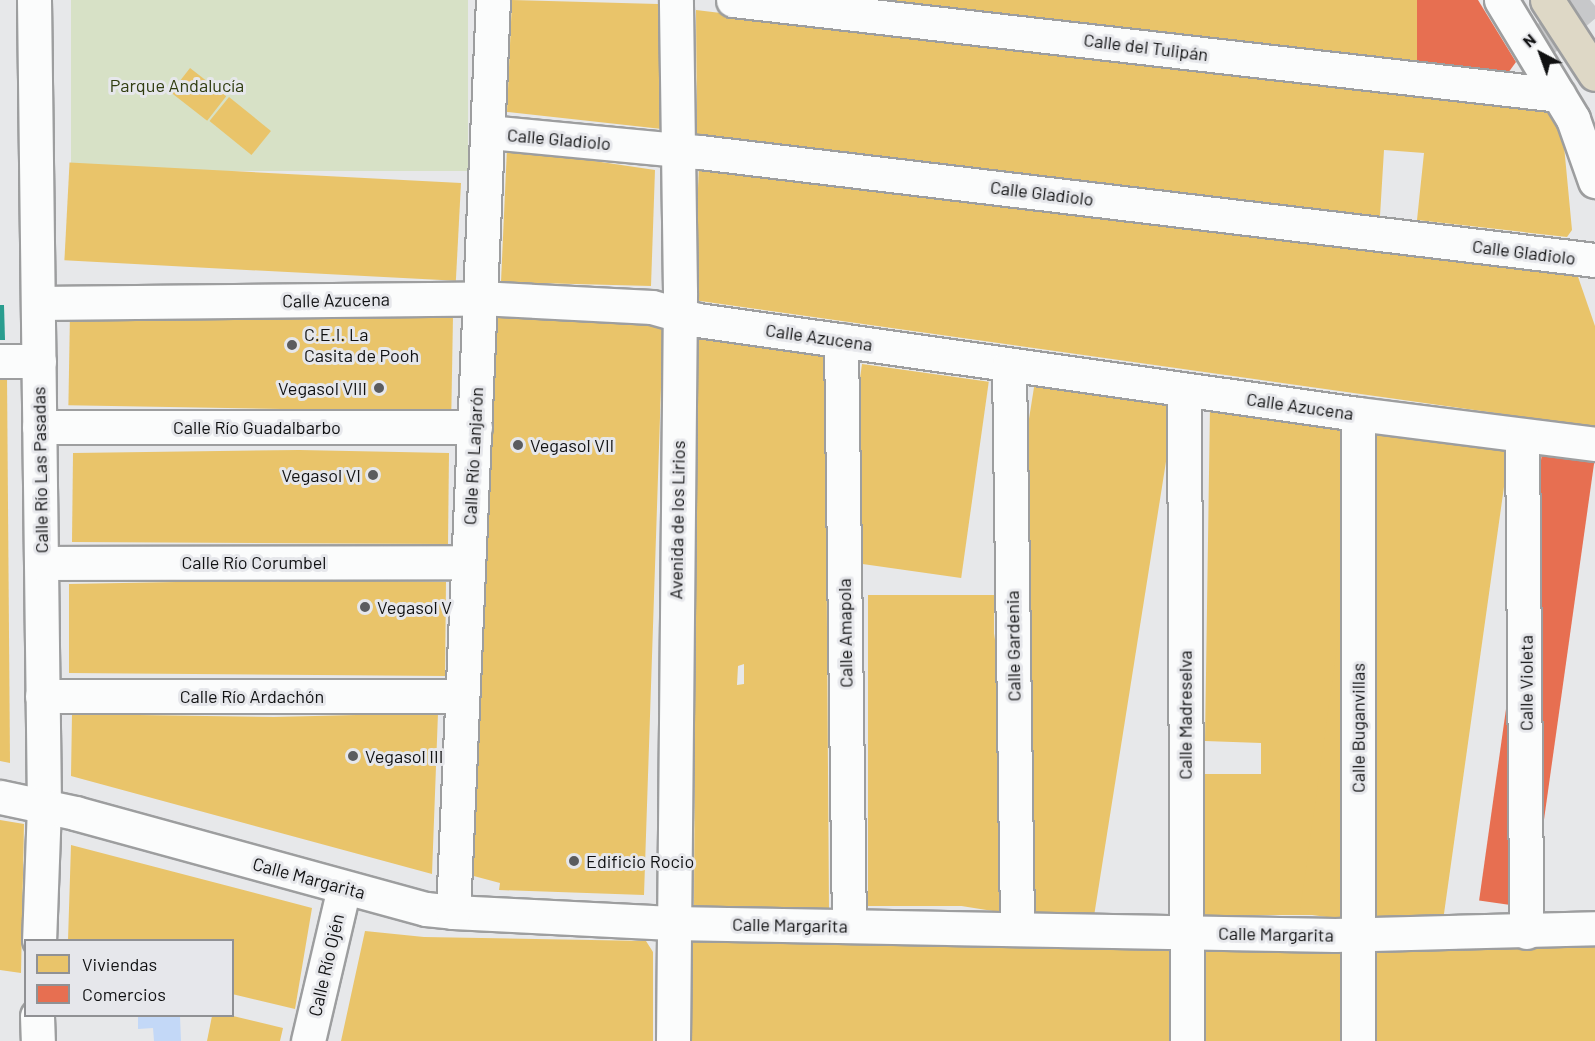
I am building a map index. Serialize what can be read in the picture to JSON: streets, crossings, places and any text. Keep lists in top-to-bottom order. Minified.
{"streets":{"street":["Calle del Tulipán","Calle Gladiolo","Calle Azucena","Calle Río Guadalbarbo","Calle Río Lanjarón","Calle Río Las Pasadas","Avenida de los Lirios","Calle Río Corumbel","Calle Amapola","Calle Gardenia","Calle Violeta","Calle Río Ardachón","Calle Madreselva","Calle Buganvillas","Calle Margarita","Calle Río Ojén"]},"crossings":[["Calle Gladiolo","Calle Río Lanjarón"],["Calle Gladiolo","Avenida de los Lirios"],["Calle Azucena","Calle Río Lanjarón"],["Calle Azucena","Calle Río Las Pasadas"],["Calle Azucena","Avenida de los Lirios"],["Calle Azucena","Calle Amapola"],["Calle Azucena","Calle Gardenia"],["Calle Azucena","Calle Violeta"],["Calle Azucena","Calle Madreselva"],["Calle Azucena","Calle Buganvillas"],["Calle Río Guadalbarbo","Calle Río Lanjarón"],["Calle Río Guadalbarbo","Calle Río Las Pasadas"],["Calle Río Lanjarón","Calle Río Corumbel"],["Calle Río Lanjarón","Calle Río Ardachón"],["Calle Río Lanjarón","Calle Margarita"],["Calle Río Las Pasadas","Calle Río Corumbel"],["Calle Río Las Pasadas","Calle Río Ardachón"],["Calle Río Las Pasadas","Calle Margarita"],["Avenida de los Lirios","Calle Margarita"],["Calle Amapola","Calle Margarita"],["Calle Gardenia","Calle Margarita"],["Calle Violeta","Calle Margarita"],["Calle Madreselva","Calle Margarita"],["Calle Buganvillas","Calle Margarita"],["Calle Margarita","Calle Río Ojén"]],"parks":["Parque Andalucía"],"places":["C.E.I. La Casita de Pooh","Vegasol VIII","Vegasol VII","Vegasol VI","Vegasol V","Vegasol III","Edificio Rocio"],"legend":["Viviendas","Comercios"],"north":"top left"}
